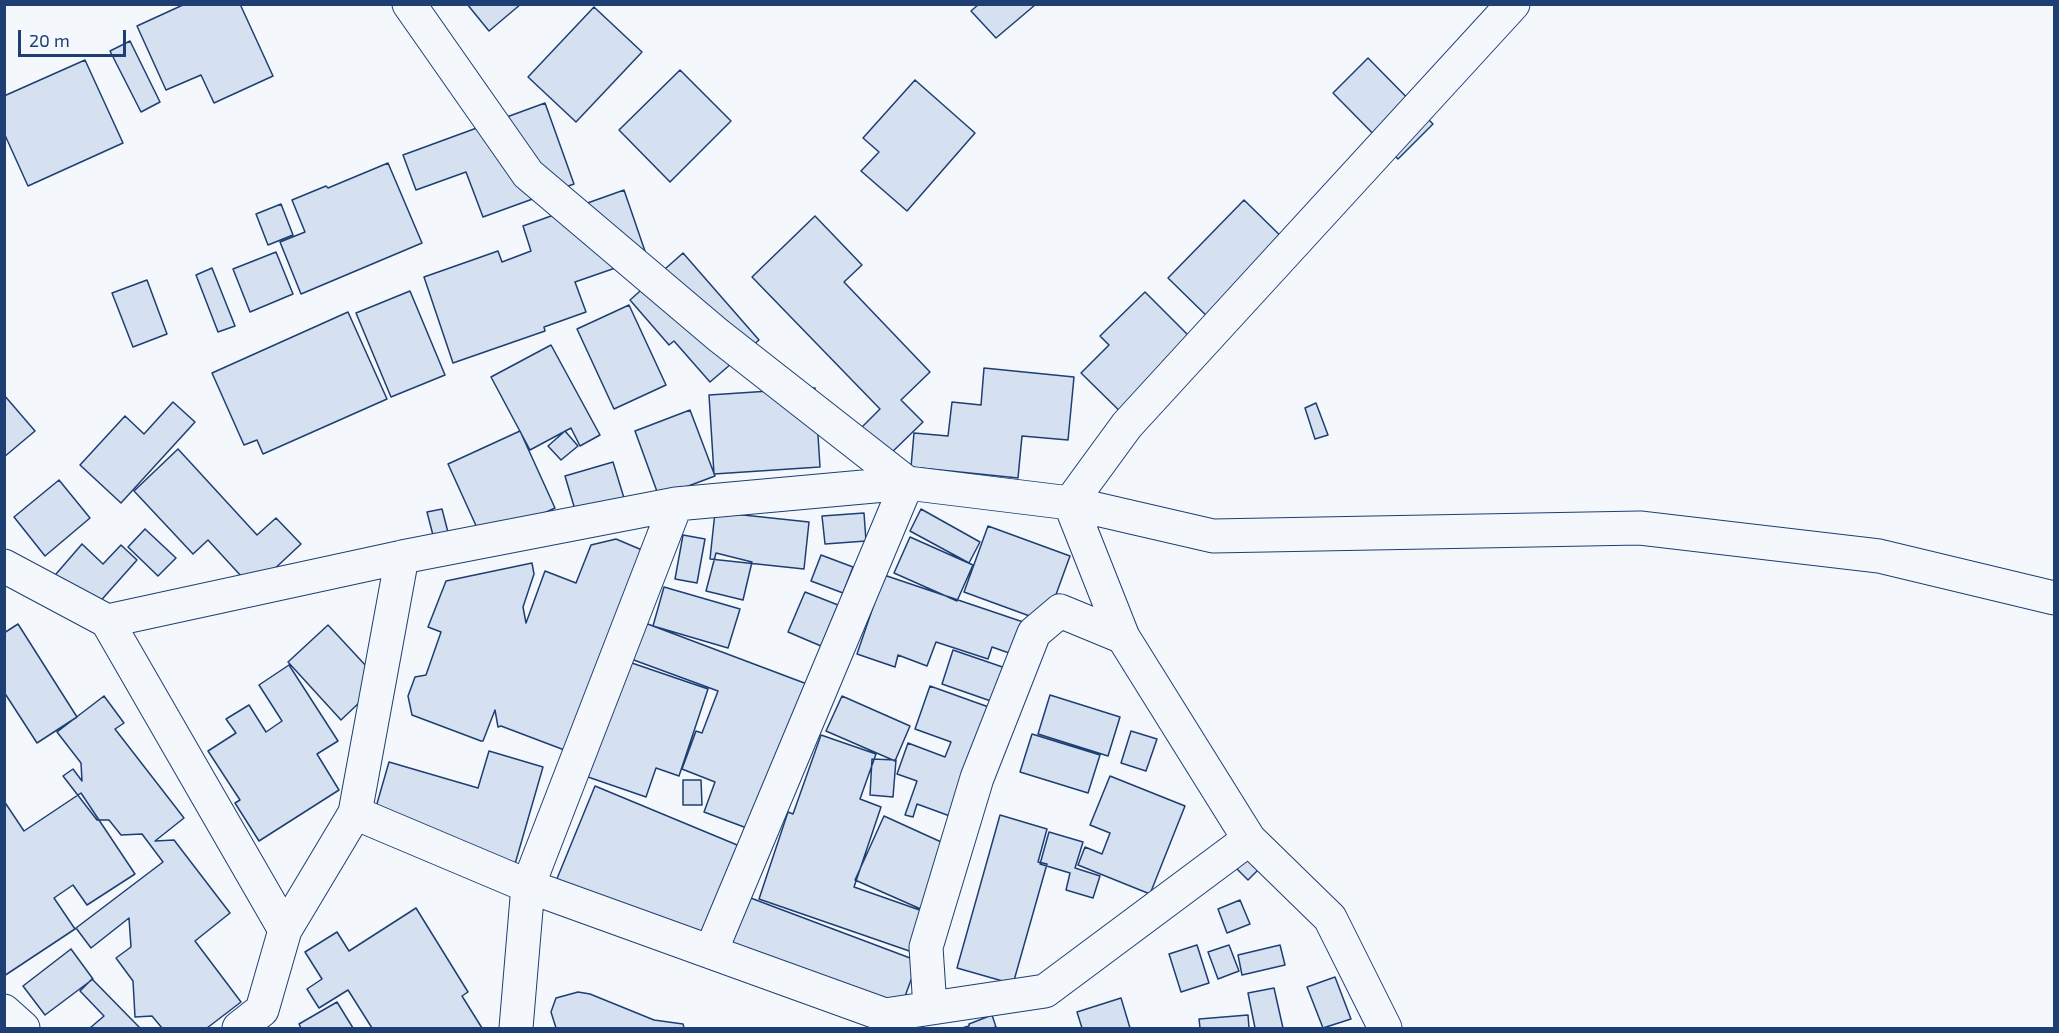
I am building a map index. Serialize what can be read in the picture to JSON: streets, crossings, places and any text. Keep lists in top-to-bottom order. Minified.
{"scale_bar":"20 m"}
